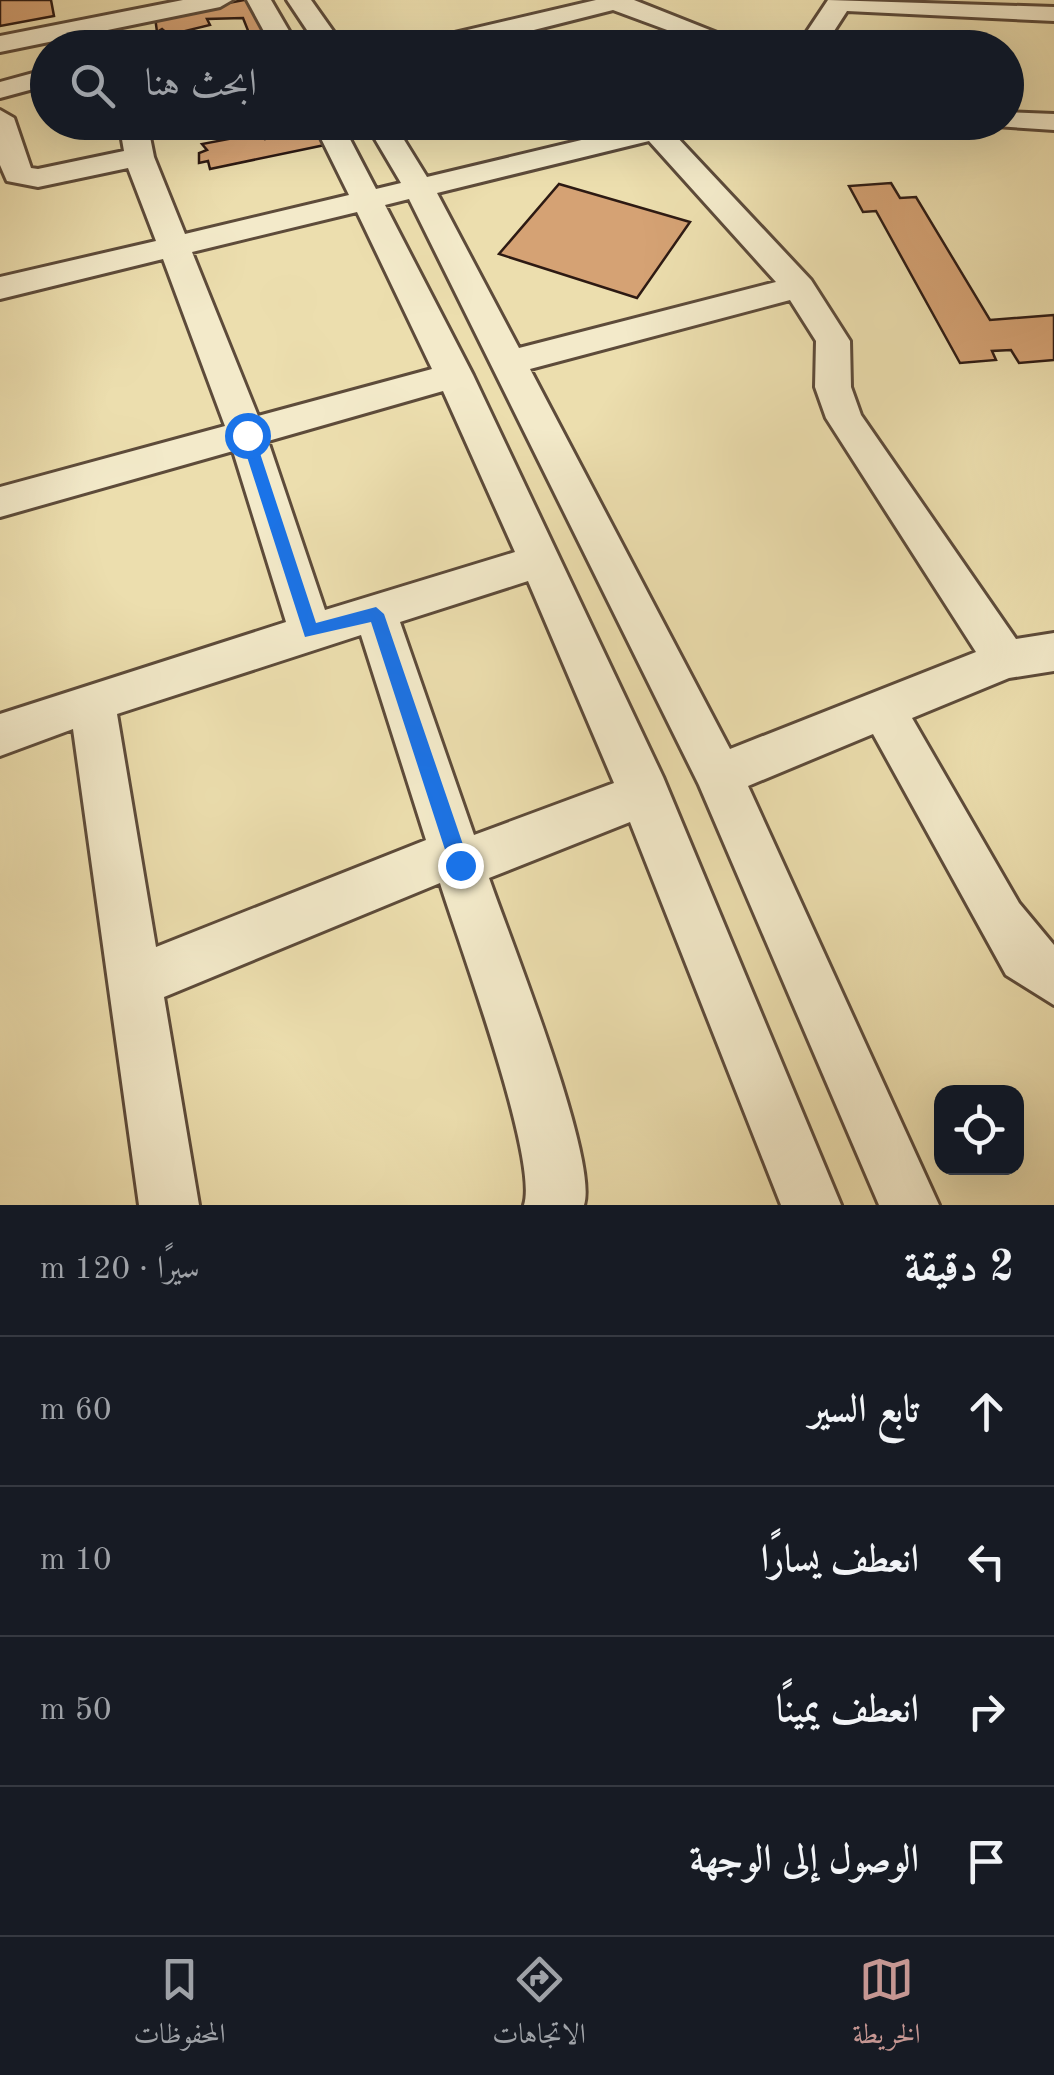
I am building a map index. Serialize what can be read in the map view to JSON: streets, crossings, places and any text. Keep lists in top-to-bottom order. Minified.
{"page":{"search":"ابحث هنا","heading":["2 دقيقة","سيرًا · 120 m"],"list":[["تابع السير","60 m"],["انعطف يسارًا","10 m"],["انعطف يمينًا","50 m"],"الوصول إلى الوجهة"],"nav":["الخريطة","الاتجاهات","المحفوظات"]}}
